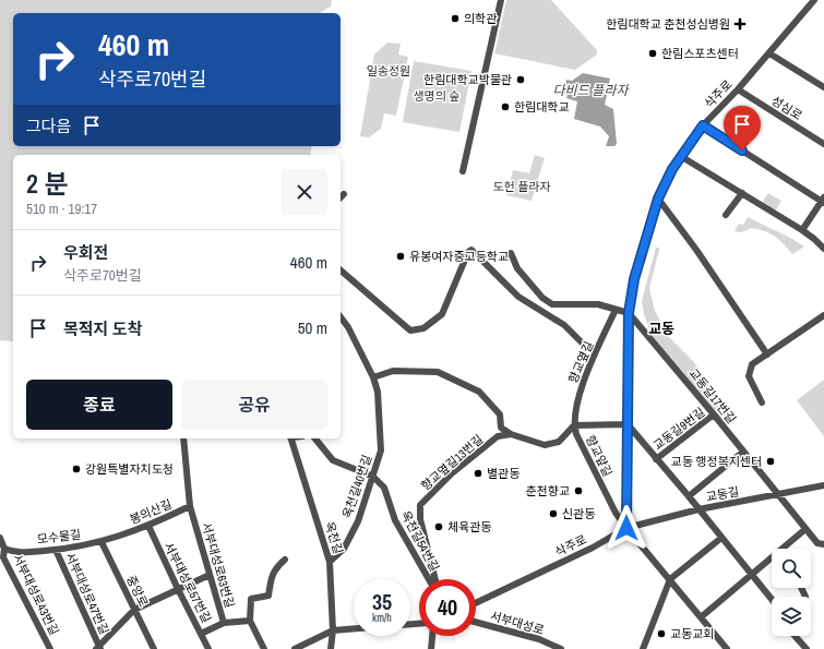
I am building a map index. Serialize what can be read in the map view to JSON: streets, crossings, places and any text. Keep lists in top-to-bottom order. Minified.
{"streets":{"street":["삭주로","성심로","향교옆길","교동길17번길","교동길9번길","향교앞길","향교옆길13번길","옥천길40번길","교동길","봉의산길","모수물길","옥천길","옥천길54번길","서부대성로63번길","서부대성로57번길","중앙로","서부대성로47번길","서부대성로43번길","서부대성로"]},"crossings":[["삭주로","성심로"],["삭주로","교동길17번길"],["삭주로","교동길9번길"],["삭주로","향교앞길"],["삭주로","교동길"],["향교옆길","향교앞길"],["교동길17번길","교동길9번길"],["교동길17번길","교동길"],["교동길9번길","교동길"],["향교앞길","교동길"],["옥천길40번길","옥천길"],["옥천길40번길","옥천길54번길"],["봉의산길","모수물길"],["봉의산길","서부대성로63번길"],["봉의산길","서부대성로57번길"],["봉의산길","중앙로"],["모수물길","중앙로"],["모수물길","서부대성로47번길"],["모수물길","서부대성로43번길"],["서부대성로63번길","서부대성로47번길"],["서부대성로57번길","서부대성로47번길"],["중앙로","서부대성로47번길"]],"districts":["교동"],"water":["다비드 플라자"],"parks":["일송정원","생명의 숲","도헌 플라자"],"places":{"other":["의학관","한림스포츠센터","한림대학교박물관","한림대학교","유봉여자중고등학교","교동 행정복지센터","강원특별자치도청","별관동","춘천향교","신관동","체육관동","교동교회"],"health":["한림대학교 춘천성심병원"]},"page":{"turn":["460 m","삭주로70번길"],"then":"그다음","heading":["2 분","510 m · 19:17"],"list":[{"name":"우회전","note":"삭주로70번길","value":"460 m"},{"name":"목적지 도착","value":"50 m"}],"buttons":["종료","공유"],"speed":"35 km/h","limit":"40"}}
